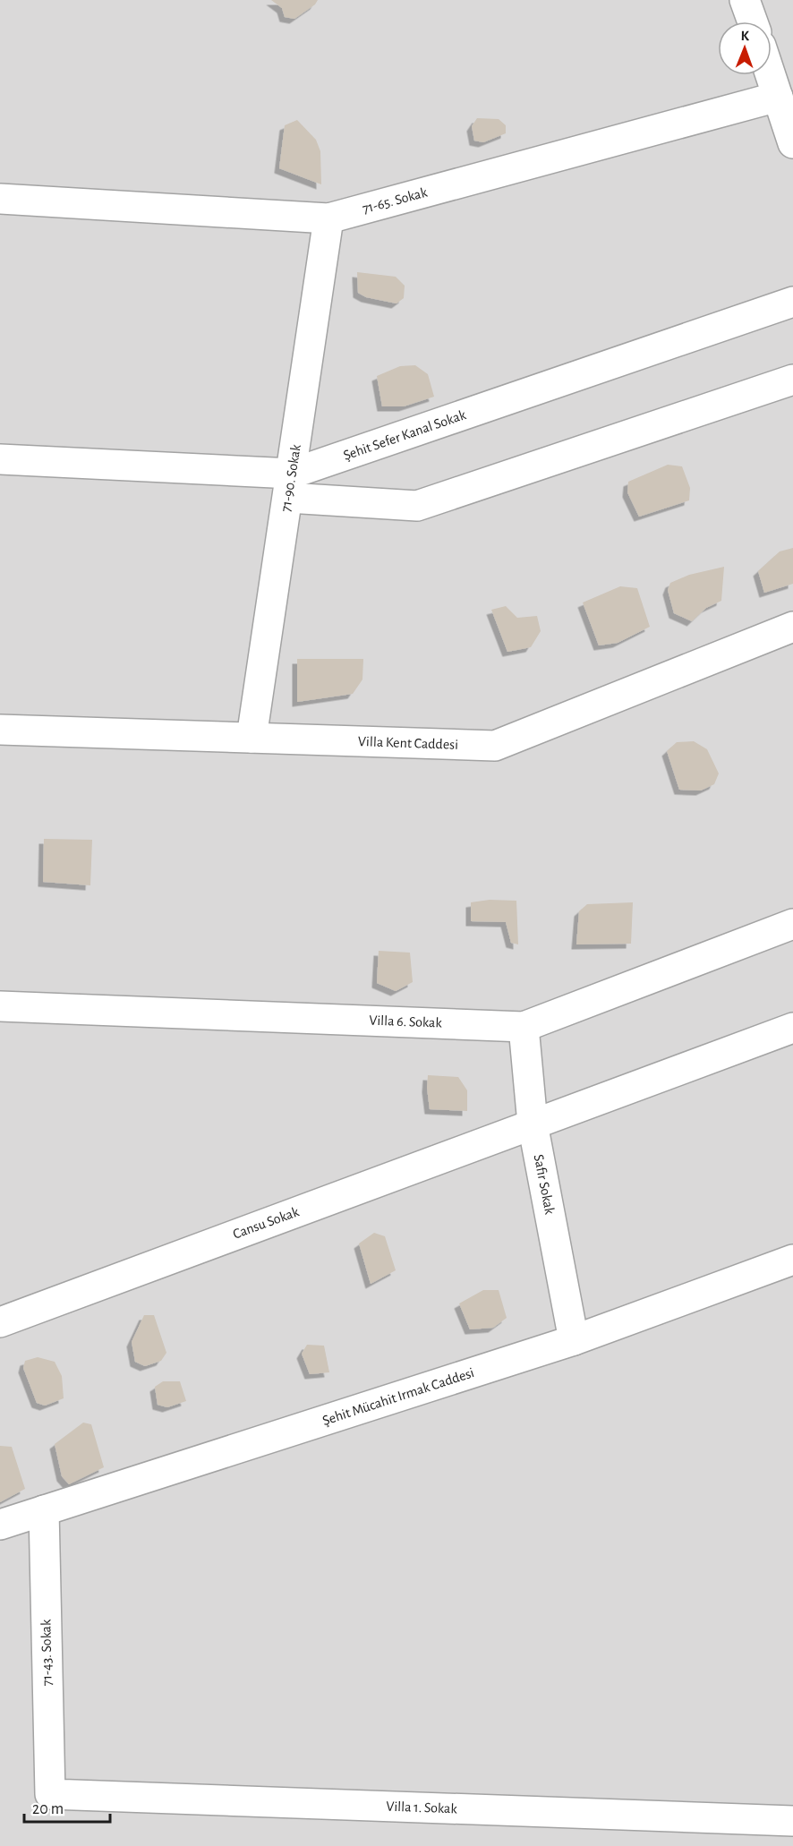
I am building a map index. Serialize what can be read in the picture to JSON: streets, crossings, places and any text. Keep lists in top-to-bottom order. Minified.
{"streets":{"street":["71-65. Sokak","Şehit Sefer Kanal Sokak","71-90. Sokak","Villa Kent Caddesi","Villa 6. Sokak","Safir Sokak","Cansu Sokak","Şehit Mücahit Irmak Caddesi","71-43. Sokak","Villa 1. Sokak"]},"crossings":[["71-65. Sokak","71-90. Sokak"],["Şehit Sefer Kanal Sokak","71-90. Sokak"],["71-90. Sokak","Villa Kent Caddesi"],["Villa 6. Sokak","Safir Sokak"],["Safir Sokak","Cansu Sokak"],["Safir Sokak","Şehit Mücahit Irmak Caddesi"],["Şehit Mücahit Irmak Caddesi","71-43. Sokak"],["71-43. Sokak","Villa 1. Sokak"]],"scale_bar":"20 m","north":"top"}
